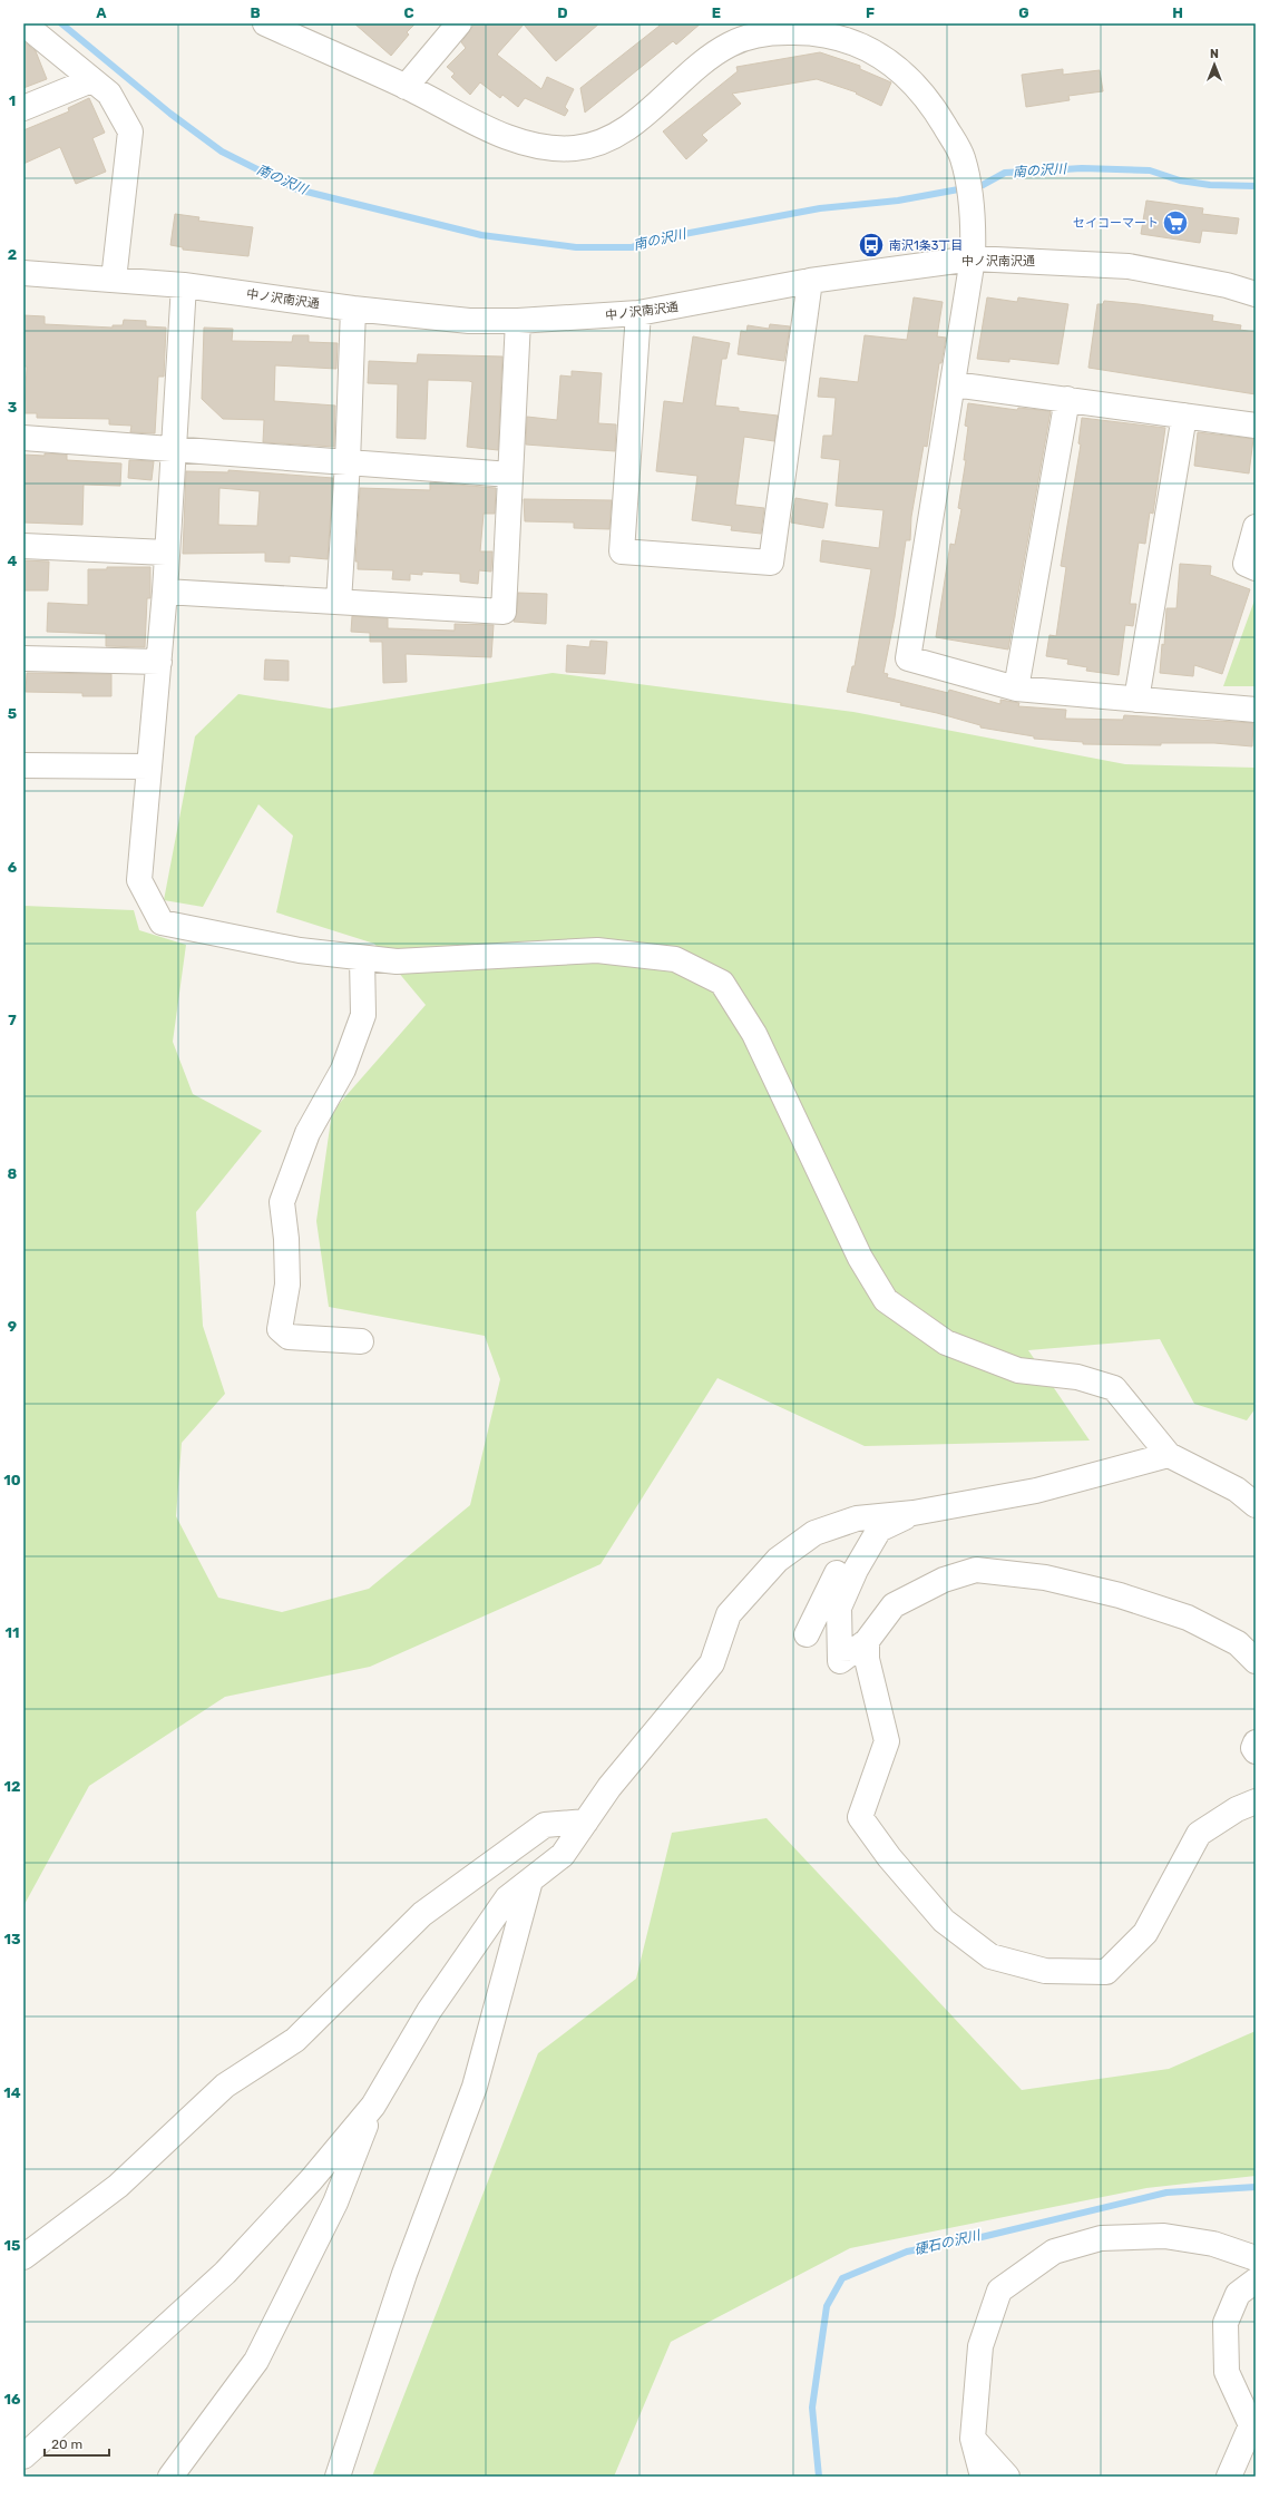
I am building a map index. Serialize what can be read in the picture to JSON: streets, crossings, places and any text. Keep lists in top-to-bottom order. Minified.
{"streets":{"street":["中ノ沢南沢通"]},"water":["南の沢川","硬石の沢川"],"places":{"supermarket":["セイコーマート"],"bus stop":["南沢1条3丁目"]},"scale_bar":"20 m","north":"top","grid":{"columns":["A","B","C","D","E","F","G","H"],"rows":["1","2","3","4","5","6","7","8","9","10","11","12","13","14","15","16"]}}
